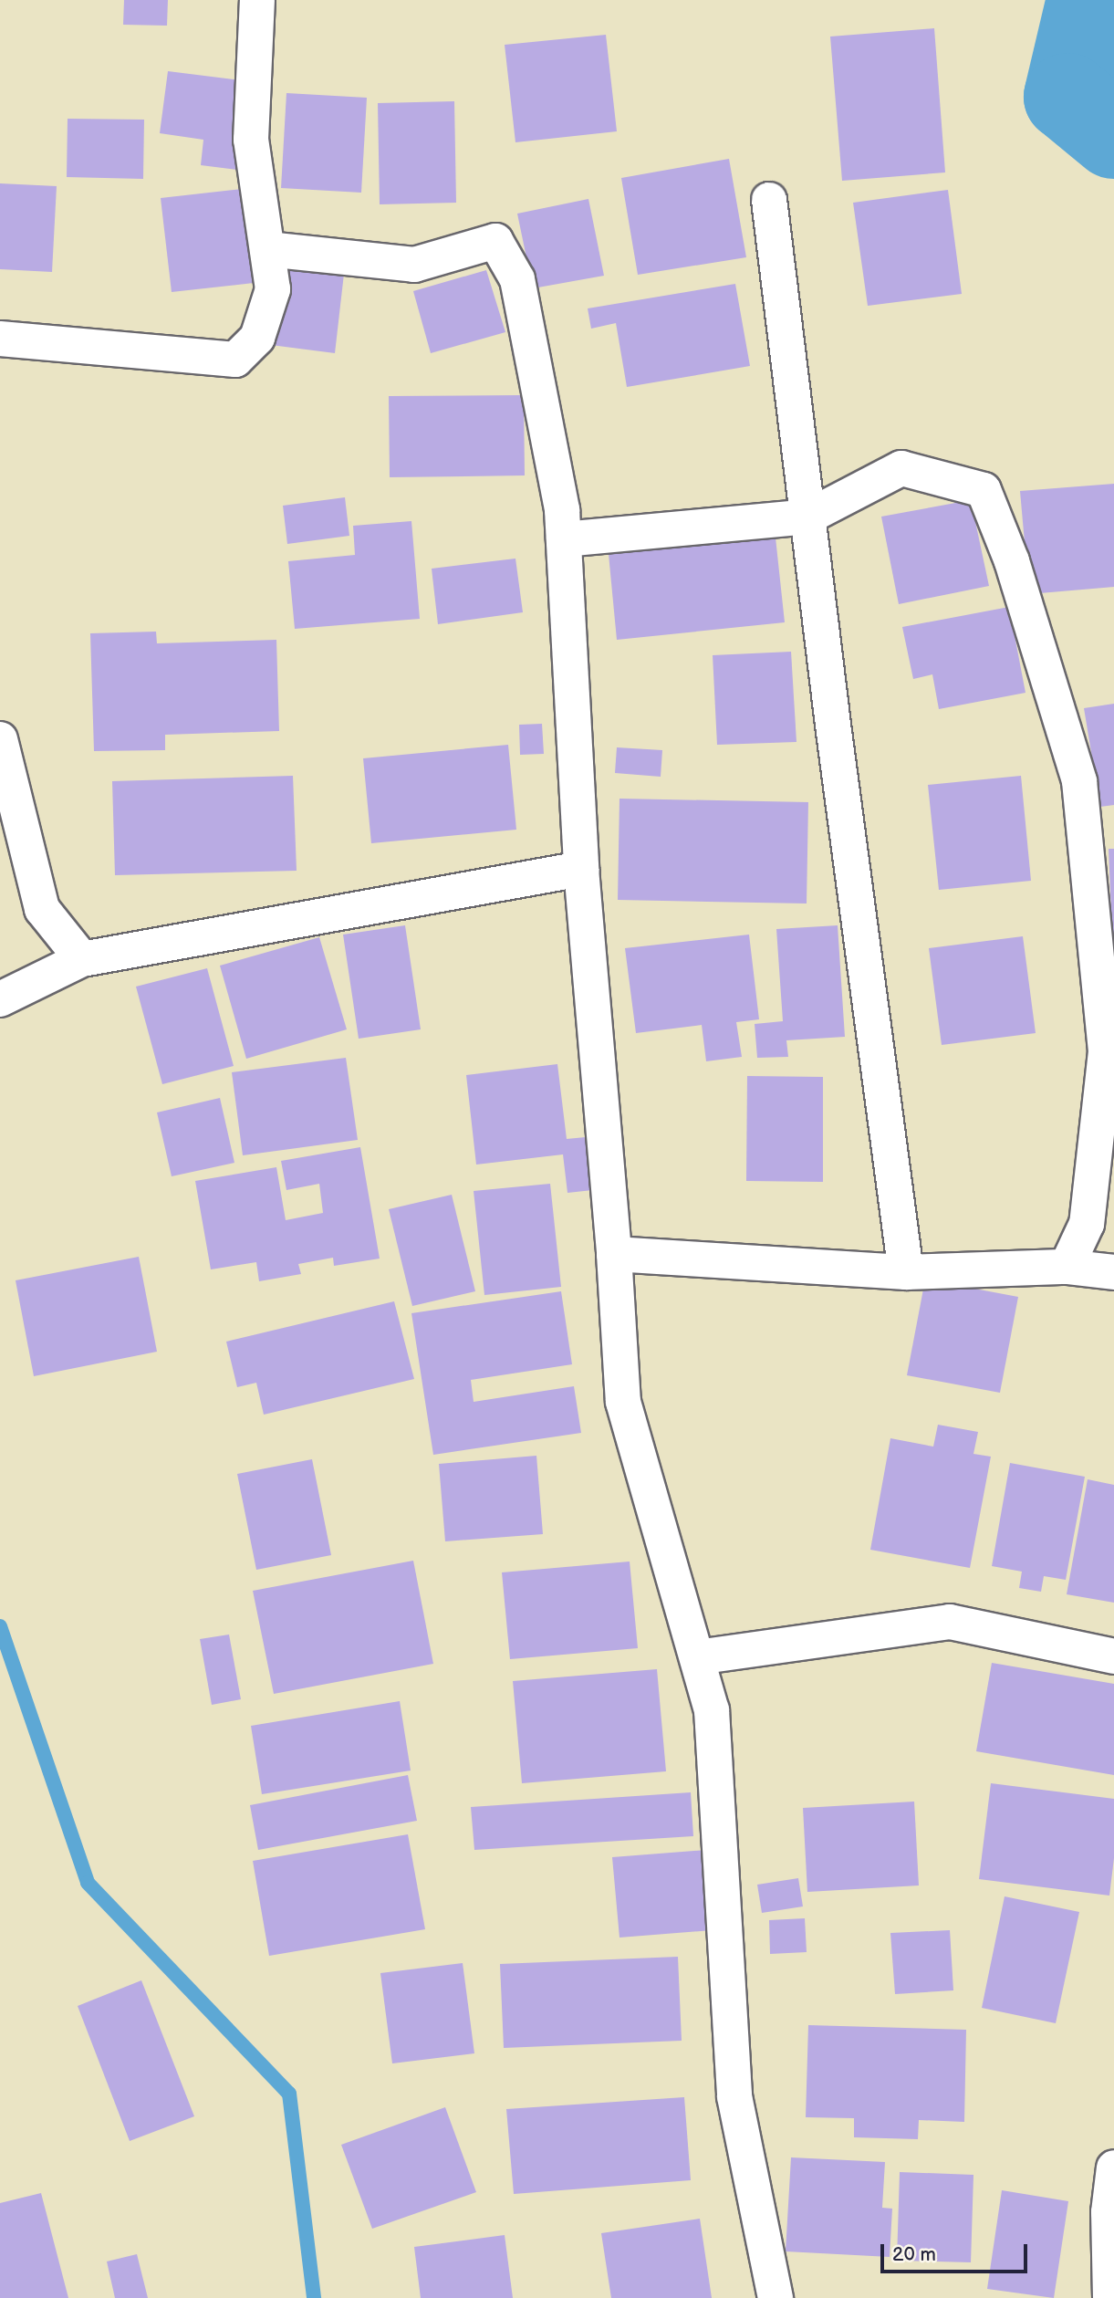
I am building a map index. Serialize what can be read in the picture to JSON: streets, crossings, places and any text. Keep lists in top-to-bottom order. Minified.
{"scale_bar":"20 m"}
